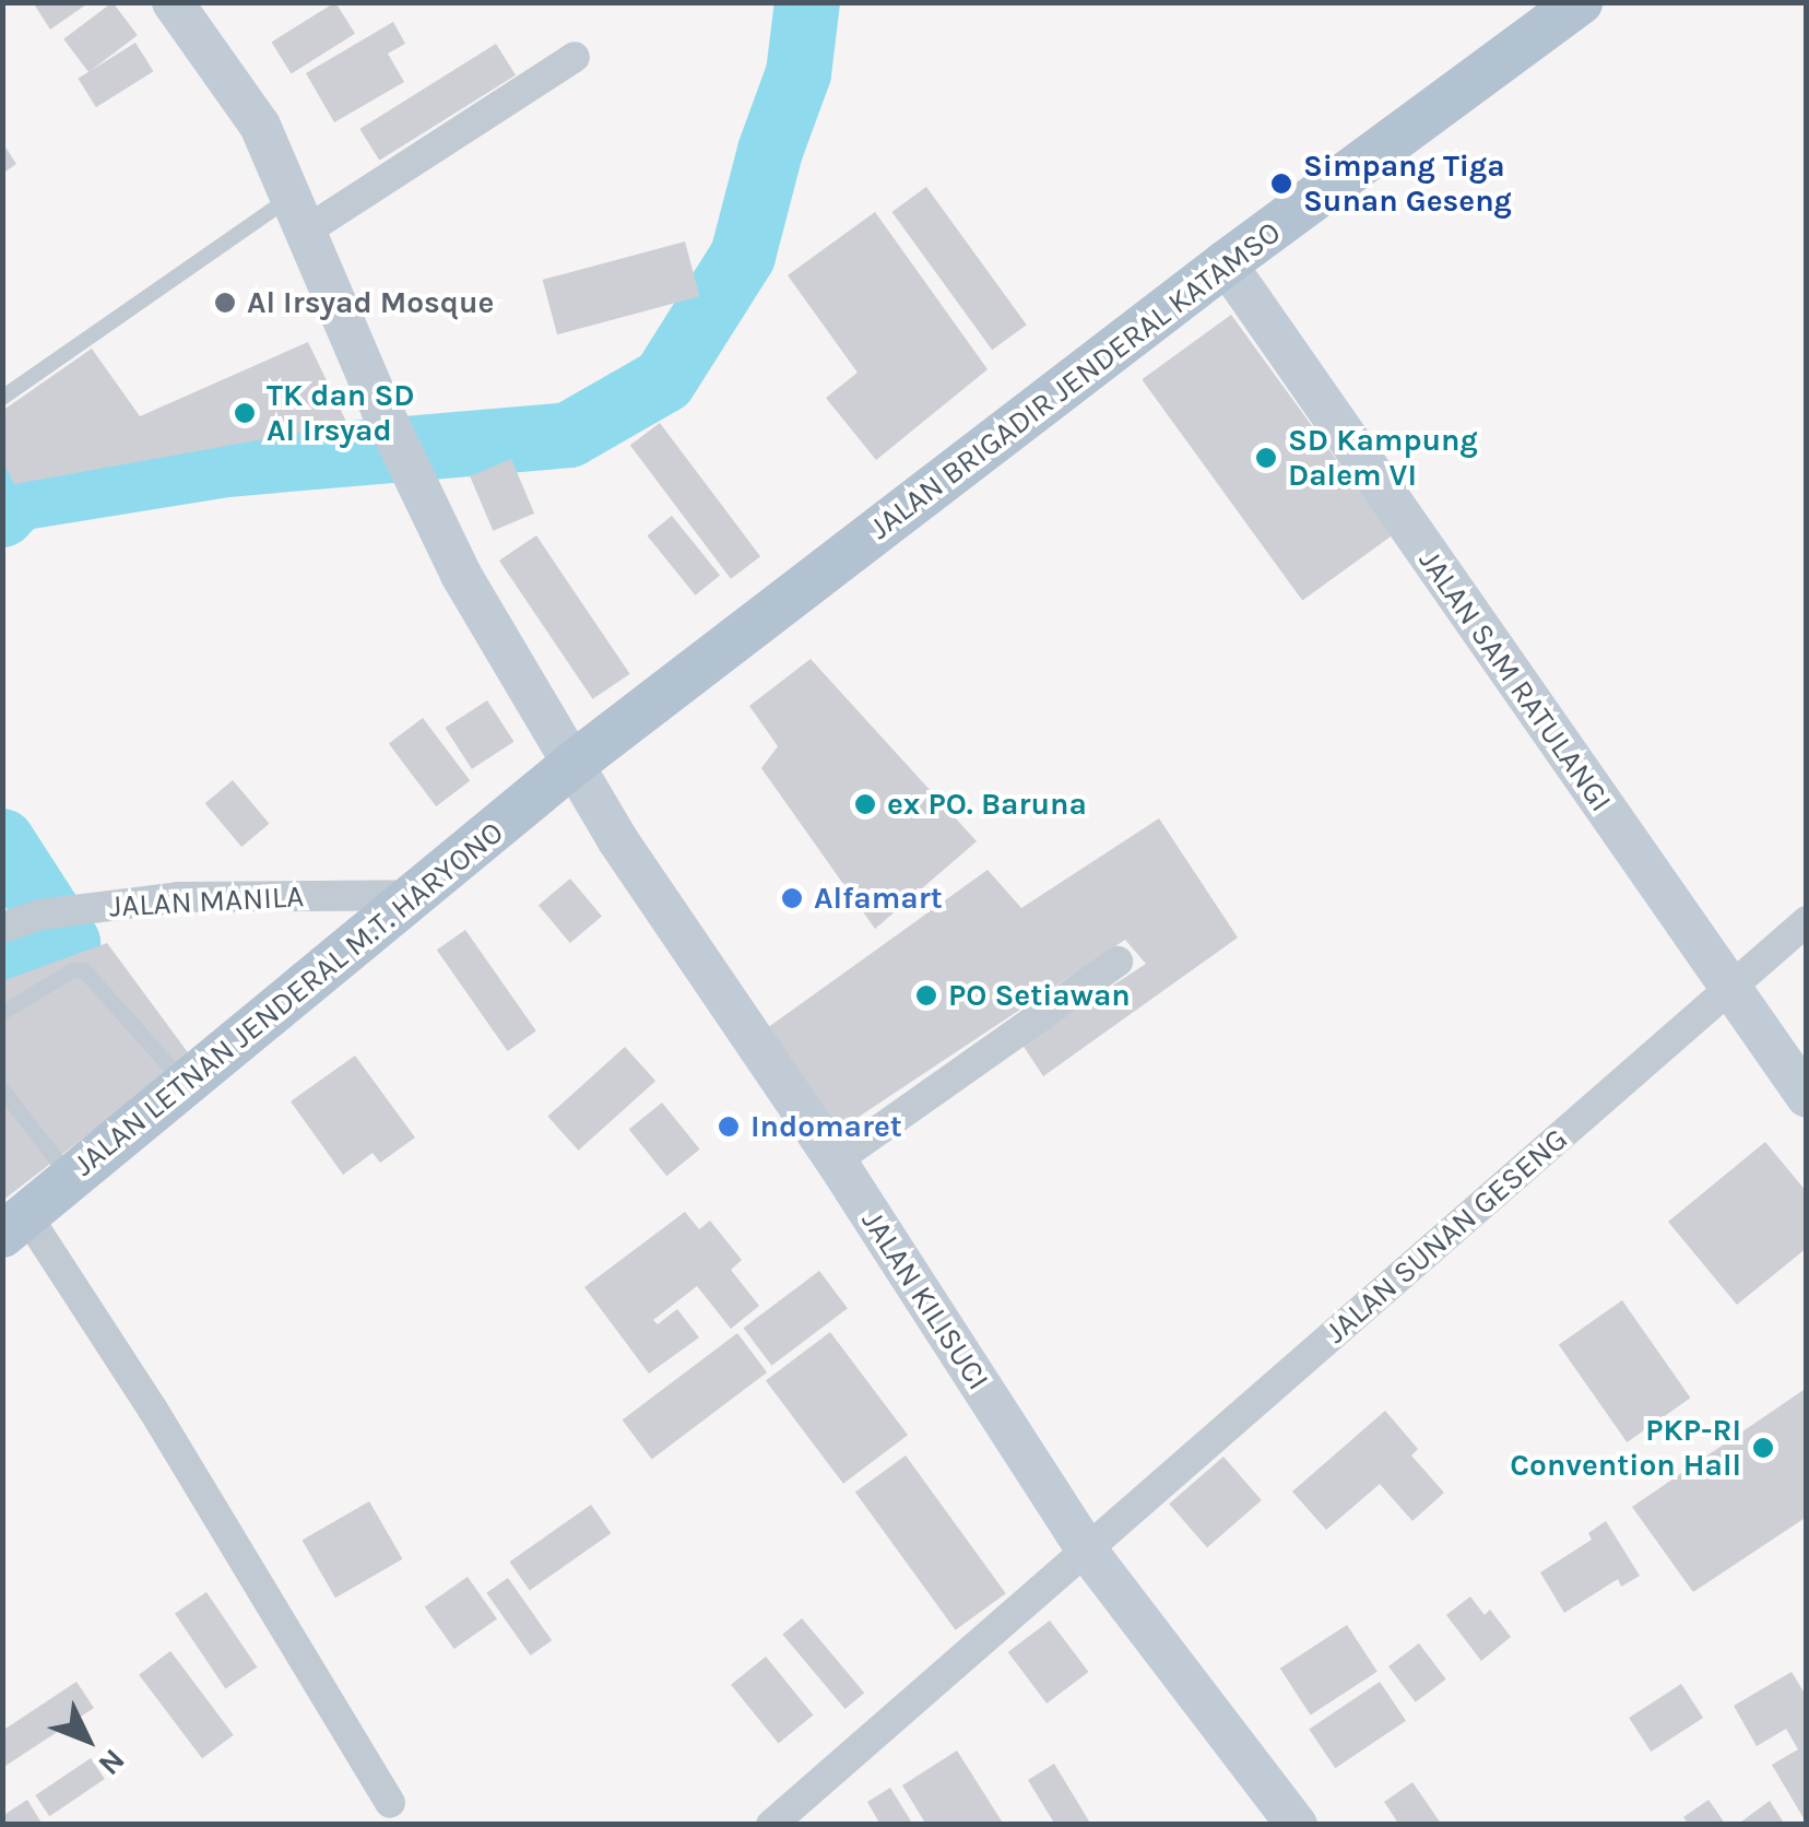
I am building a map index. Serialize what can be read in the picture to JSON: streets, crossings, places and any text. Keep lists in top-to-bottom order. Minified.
{"streets":{"main road":["JALAN BRIGADIR JENDERAL KATAMSO","JALAN SAM RATULANGI","JALAN LETNAN JENDERAL M.T. HARYONO","JALAN KILISUCI"],"street":["JALAN MANILA","JALAN SUNAN GESENG"]},"crossings":[["JALAN BRIGADIR JENDERAL KATAMSO","JALAN SAM RATULANGI"],["JALAN BRIGADIR JENDERAL KATAMSO","JALAN LETNAN JENDERAL M.T. HARYONO"],["JALAN BRIGADIR JENDERAL KATAMSO","JALAN KILISUCI"],["JALAN SAM RATULANGI","JALAN SUNAN GESENG"],["JALAN MANILA","JALAN LETNAN JENDERAL M.T. HARYONO"],["JALAN LETNAN JENDERAL M.T. HARYONO","JALAN KILISUCI"],["JALAN SUNAN GESENG","JALAN KILISUCI"]],"places":["Simpang Tiga Sunan Geseng","Al Irsyad Mosque","TK dan SD Al Irsyad","SD Kampung Dalem VI","ex PO. Baruna","Alfamart","PO Setiawan","Indomaret","PKP-RI Convention Hall"],"north":"bottom right"}
